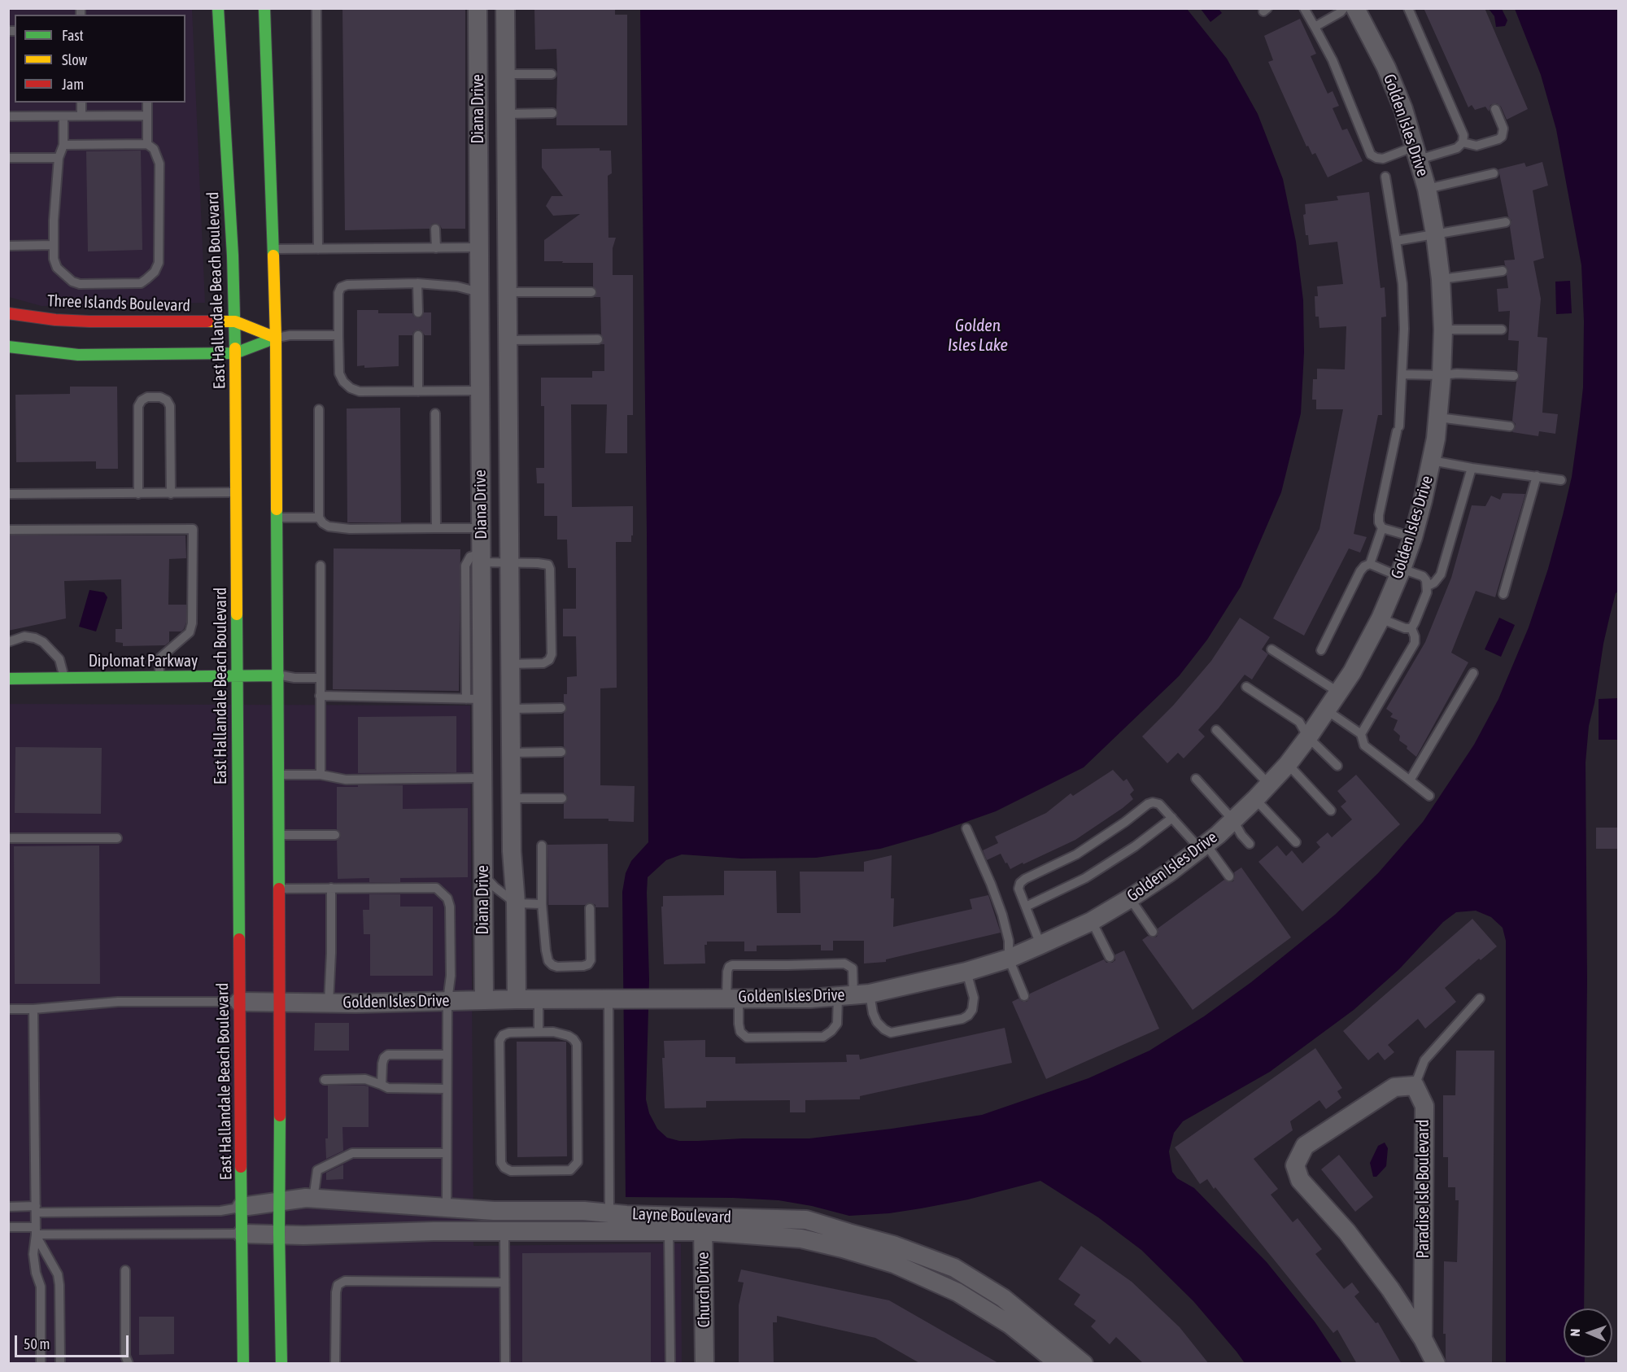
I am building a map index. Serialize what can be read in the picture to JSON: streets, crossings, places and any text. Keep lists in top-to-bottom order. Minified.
{"streets":{"main road":["East Hallandale Beach Boulevard","Three Islands Boulevard","Diplomat Parkway"],"street":["Diana Drive","Golden Isles Drive","Paradise Isle Boulevard","Layne Boulevard","Church Drive"]},"crossings":[["Diana Drive","Golden Isles Drive"],["Golden Isles Drive","East Hallandale Beach Boulevard"],["East Hallandale Beach Boulevard","Three Islands Boulevard"],["East Hallandale Beach Boulevard","Diplomat Parkway"],["East Hallandale Beach Boulevard","Layne Boulevard"],["Layne Boulevard","Church Drive"]],"water":["Golden Isles Lake"],"legend":["Fast","Slow","Jam"],"scale_bar":"50 m","north":"left"}
